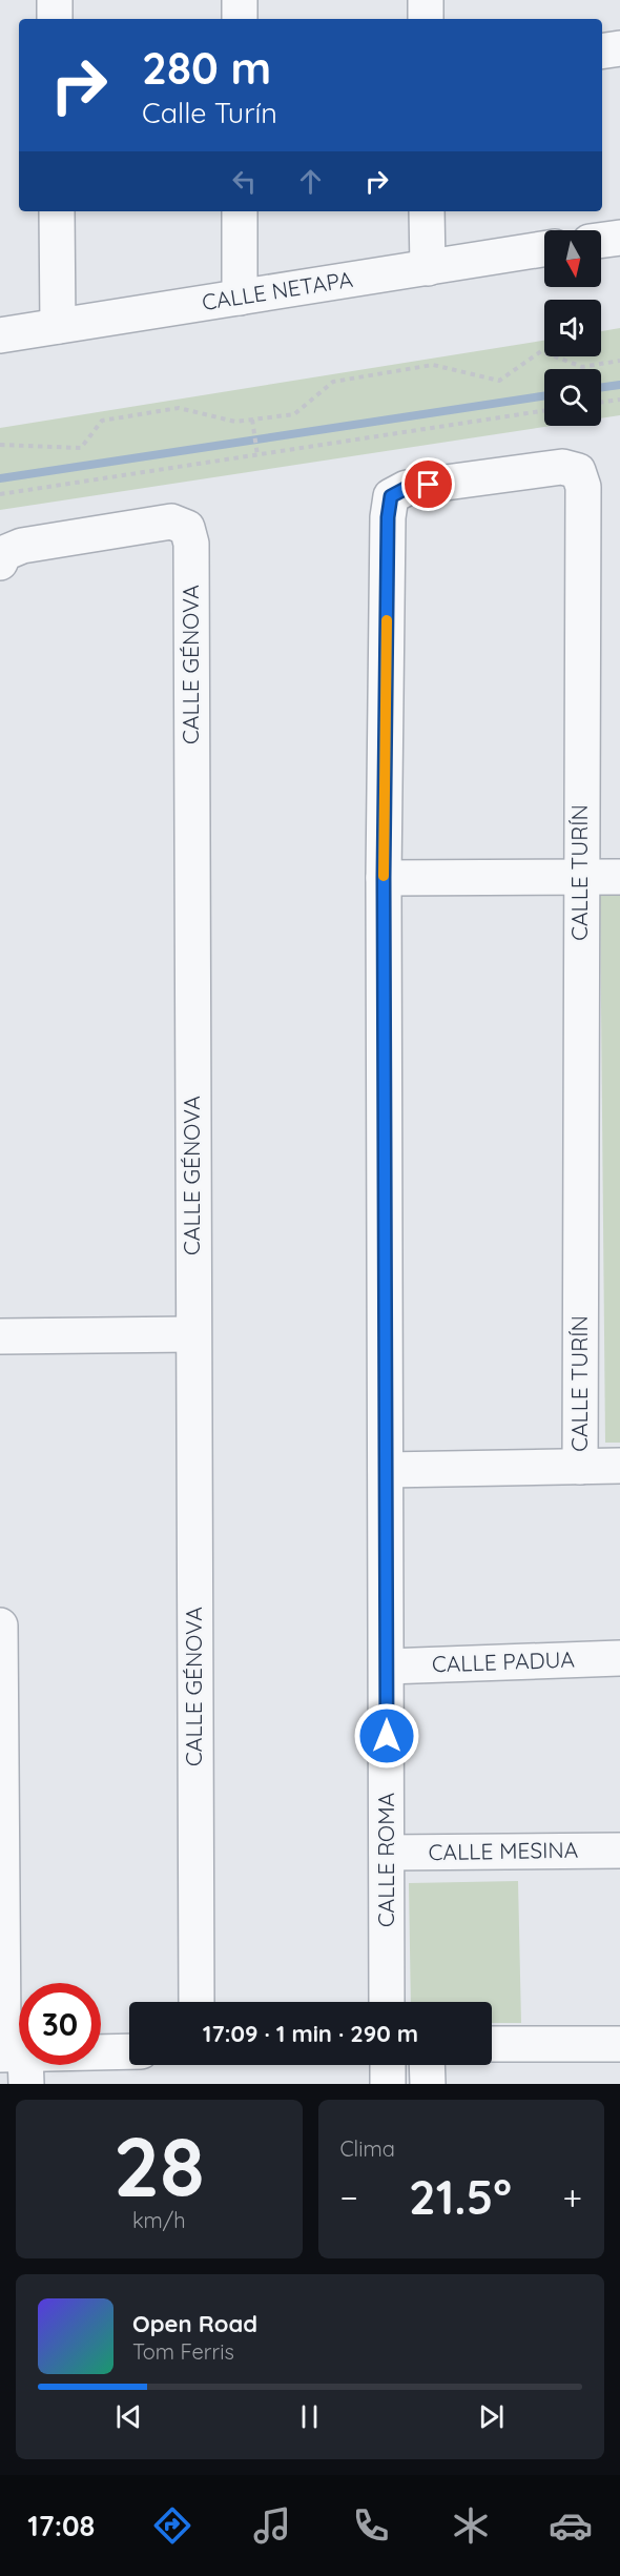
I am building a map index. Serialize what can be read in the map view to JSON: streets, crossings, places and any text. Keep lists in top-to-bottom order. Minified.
{"streets":{"street":["CALLE NETAPA","CALLE GÉNOVA","CALLE TURÍN","CALLE PADUA","CALLE MESINA","CALLE ROMA"]},"crossings":[["CALLE TURÍN","CALLE ROMA"],["CALLE PADUA","CALLE ROMA"],["CALLE MESINA","CALLE ROMA"]],"north":"bottom","page":{"turn":["280 m","Calle Turín"],"limit":"30","trip":"17:09 · 1 min · 290 m","tile":[["28","km/h"],"Clima"],"heat":["−","21.5°","+"],"song":["Open Road","Tom Ferris"],"tabs":"17:08"}}
